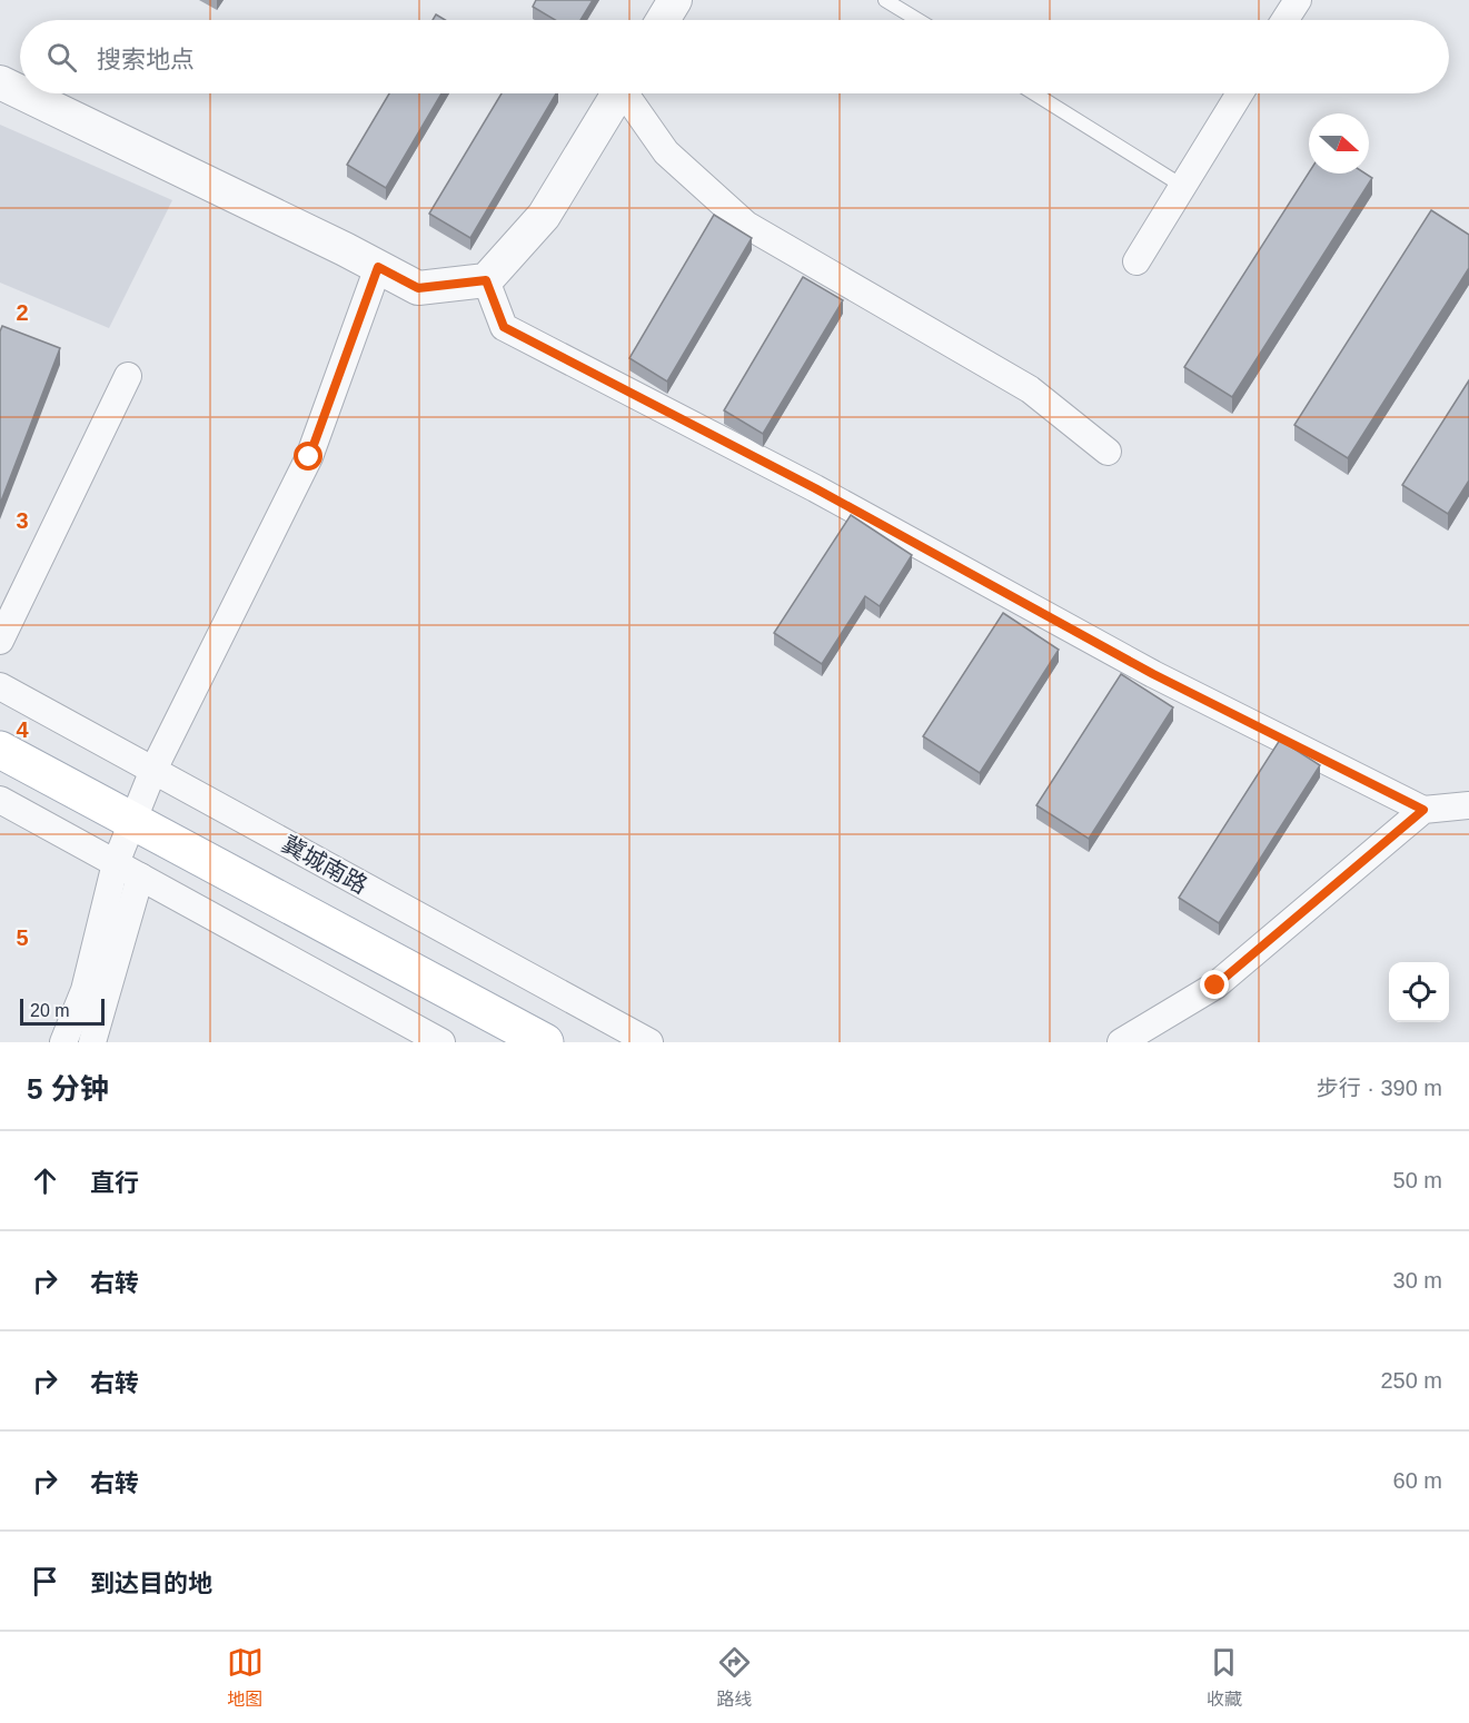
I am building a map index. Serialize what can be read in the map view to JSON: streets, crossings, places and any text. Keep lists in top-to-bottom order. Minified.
{"streets":{"street":["冀城南路"]},"scale_bar":"20 m","north":"right","page":{"search":"搜索地点","scale":"20 m","heading":["5 分钟","步行 · 390 m"],"list":[["直行","50 m"],["右转","30 m"],["右转","250 m"],["右转","60 m"],"到达目的地"],"nav":["地图","路线","收藏"]},"grid":{"rows":["2","3","4","5"]}}
